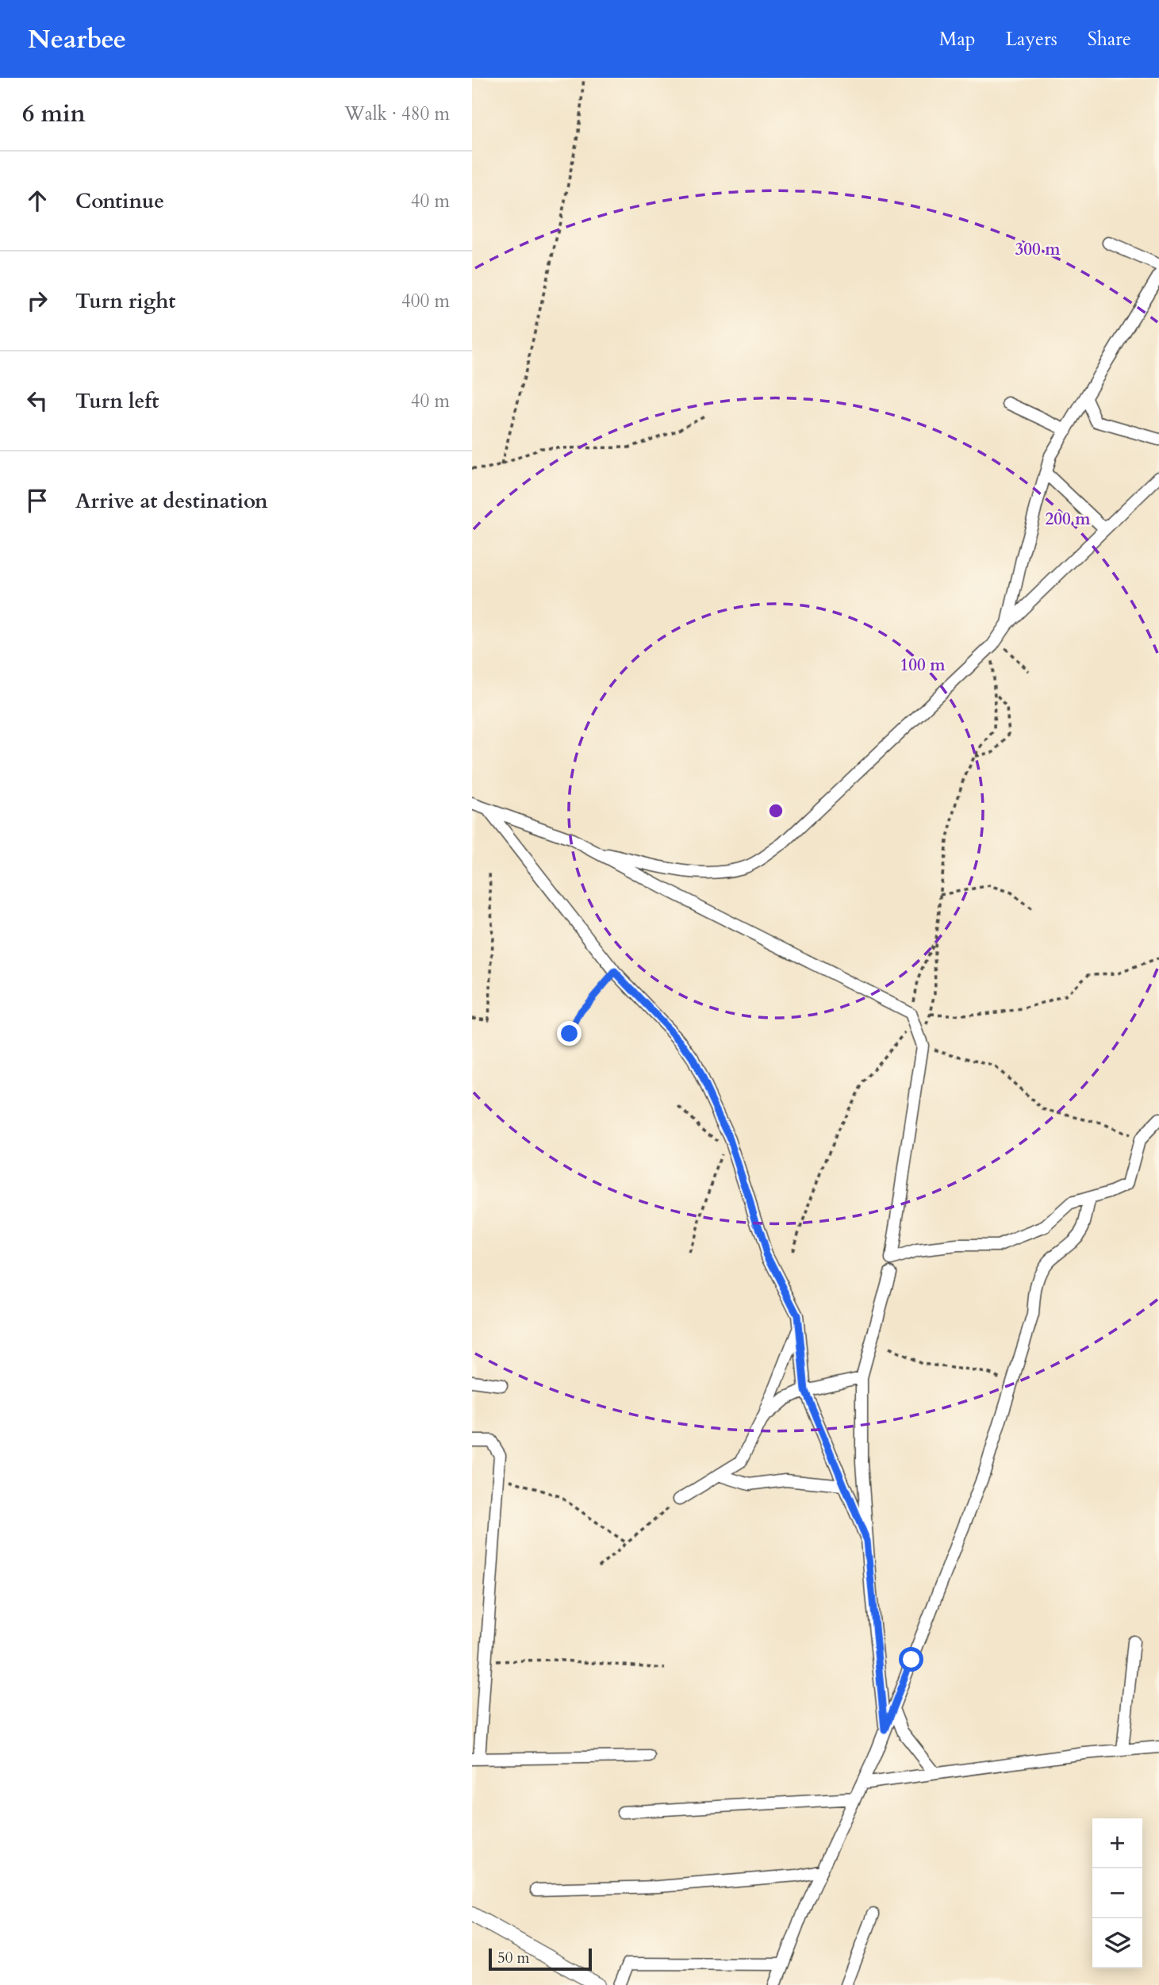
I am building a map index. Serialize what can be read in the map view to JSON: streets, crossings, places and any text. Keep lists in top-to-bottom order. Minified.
{"scale_bar":"50 m","page":{"header":"Nearbee","nav":["Map","Layers","Share"],"heading":["6 min","Walk · 480 m"],"list":[["Continue","40 m"],["Turn right","400 m"],["Turn left","40 m"],"Arrive at destination"],"map_buttons":["+","−"],"scale":"50 m"},"rings":["300 m","200 m","100 m"]}
